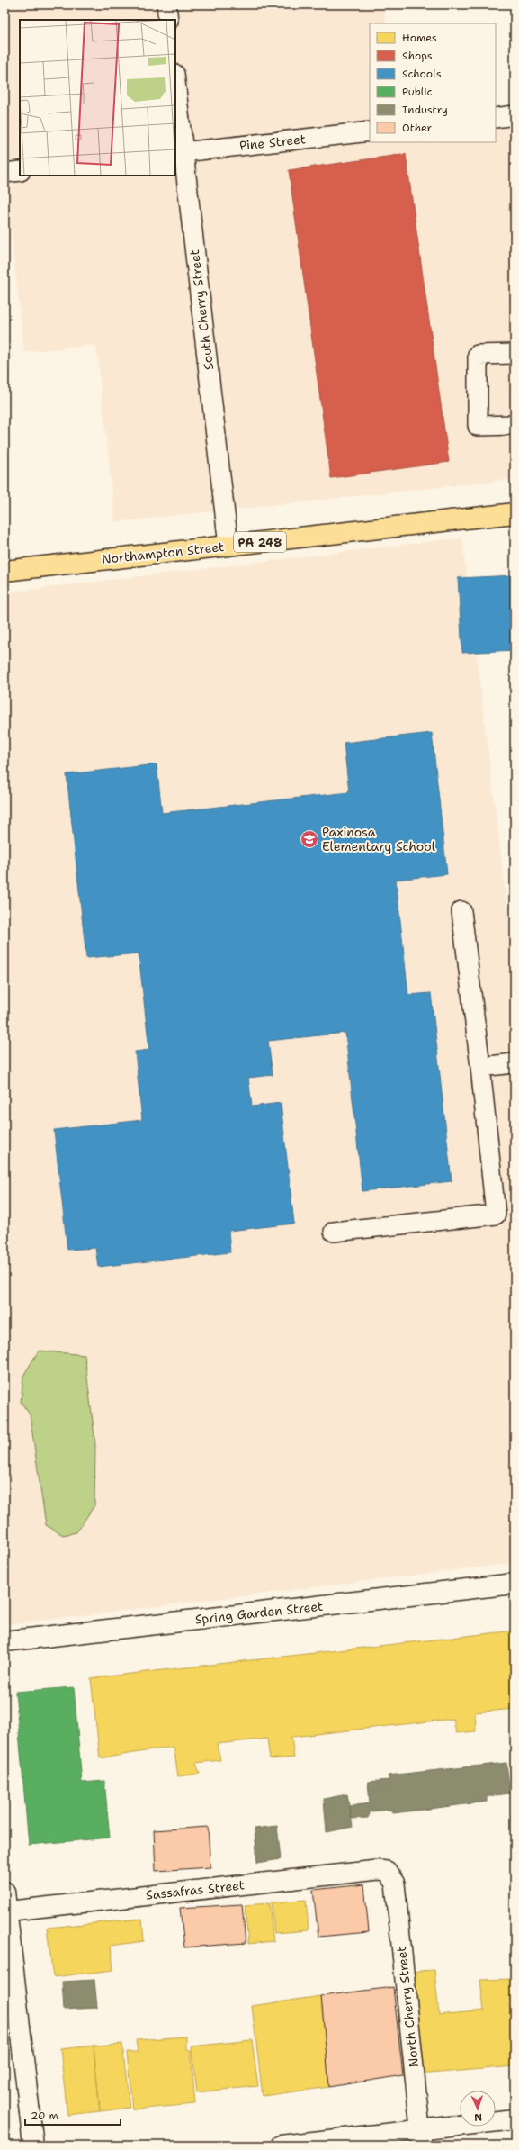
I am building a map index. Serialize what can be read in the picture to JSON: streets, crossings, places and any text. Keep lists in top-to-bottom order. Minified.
{"streets":{"main road":["PA 248","Northampton Street"],"street":["Spring Garden Street"],"lane":["Pine Street","South Cherry Street","Sassafras Street","North Cherry Street"]},"crossings":[["Pine Street","South Cherry Street"],["South Cherry Street","Northampton Street"],["Sassafras Street","North Cherry Street"]],"places":{"school or university":["Paxinosa Elementary School"]},"legend":["Homes","Shops","Schools","Public","Industry","Other"],"scale_bar":"20 m","north":"bottom"}
